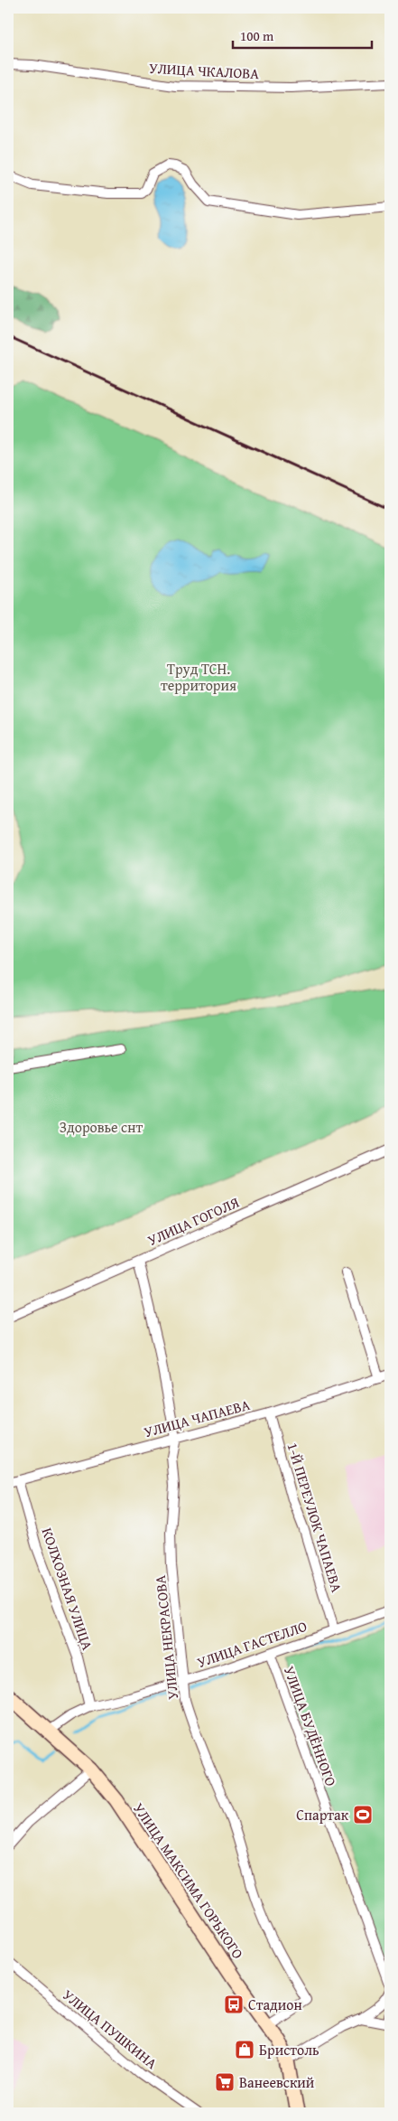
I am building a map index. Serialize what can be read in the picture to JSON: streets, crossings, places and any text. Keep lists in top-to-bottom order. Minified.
{"streets":{"street":["УЛИЦА ЧКАЛОВА","УЛИЦА ГОГОЛЯ","УЛИЦА ЧАПАЕВА","1-Й ПЕРЕУЛОК ЧАПАЕВА","КОЛХОЗНАЯ УЛИЦА","УЛИЦА НЕКРАСОВА","УЛИЦА ГАСТЕЛЛО","УЛИЦА БУДЁННОГО","УЛИЦА МАКСИМА ГОРЬКОГО","УЛИЦА ПУШКИНА"]},"crossings":[["УЛИЦА ГОГОЛЯ","УЛИЦА НЕКРАСОВА"],["УЛИЦА ЧАПАЕВА","1-Й ПЕРЕУЛОК ЧАПАЕВА"],["УЛИЦА ЧАПАЕВА","КОЛХОЗНАЯ УЛИЦА"],["УЛИЦА ЧАПАЕВА","УЛИЦА НЕКРАСОВА"],["1-Й ПЕРЕУЛОК ЧАПАЕВА","УЛИЦА ГАСТЕЛЛО"],["КОЛХОЗНАЯ УЛИЦА","УЛИЦА ГАСТЕЛЛО"],["УЛИЦА НЕКРАСОВА","УЛИЦА ГАСТЕЛЛО"],["УЛИЦА НЕКРАСОВА","УЛИЦА МАКСИМА ГОРЬКОГО"],["УЛИЦА ГАСТЕЛЛО","УЛИЦА БУДЁННОГО"],["УЛИЦА ГАСТЕЛЛО","УЛИЦА МАКСИМА ГОРЬКОГО"]],"parks":["Труд ТСН. территория","Здоровье снт"],"places":{"sports":["Спартак"],"bus stop":["Стадион"],"shop":["Бристоль"],"supermarket":["Ванеевский"]},"scale_bar":"100 m"}
